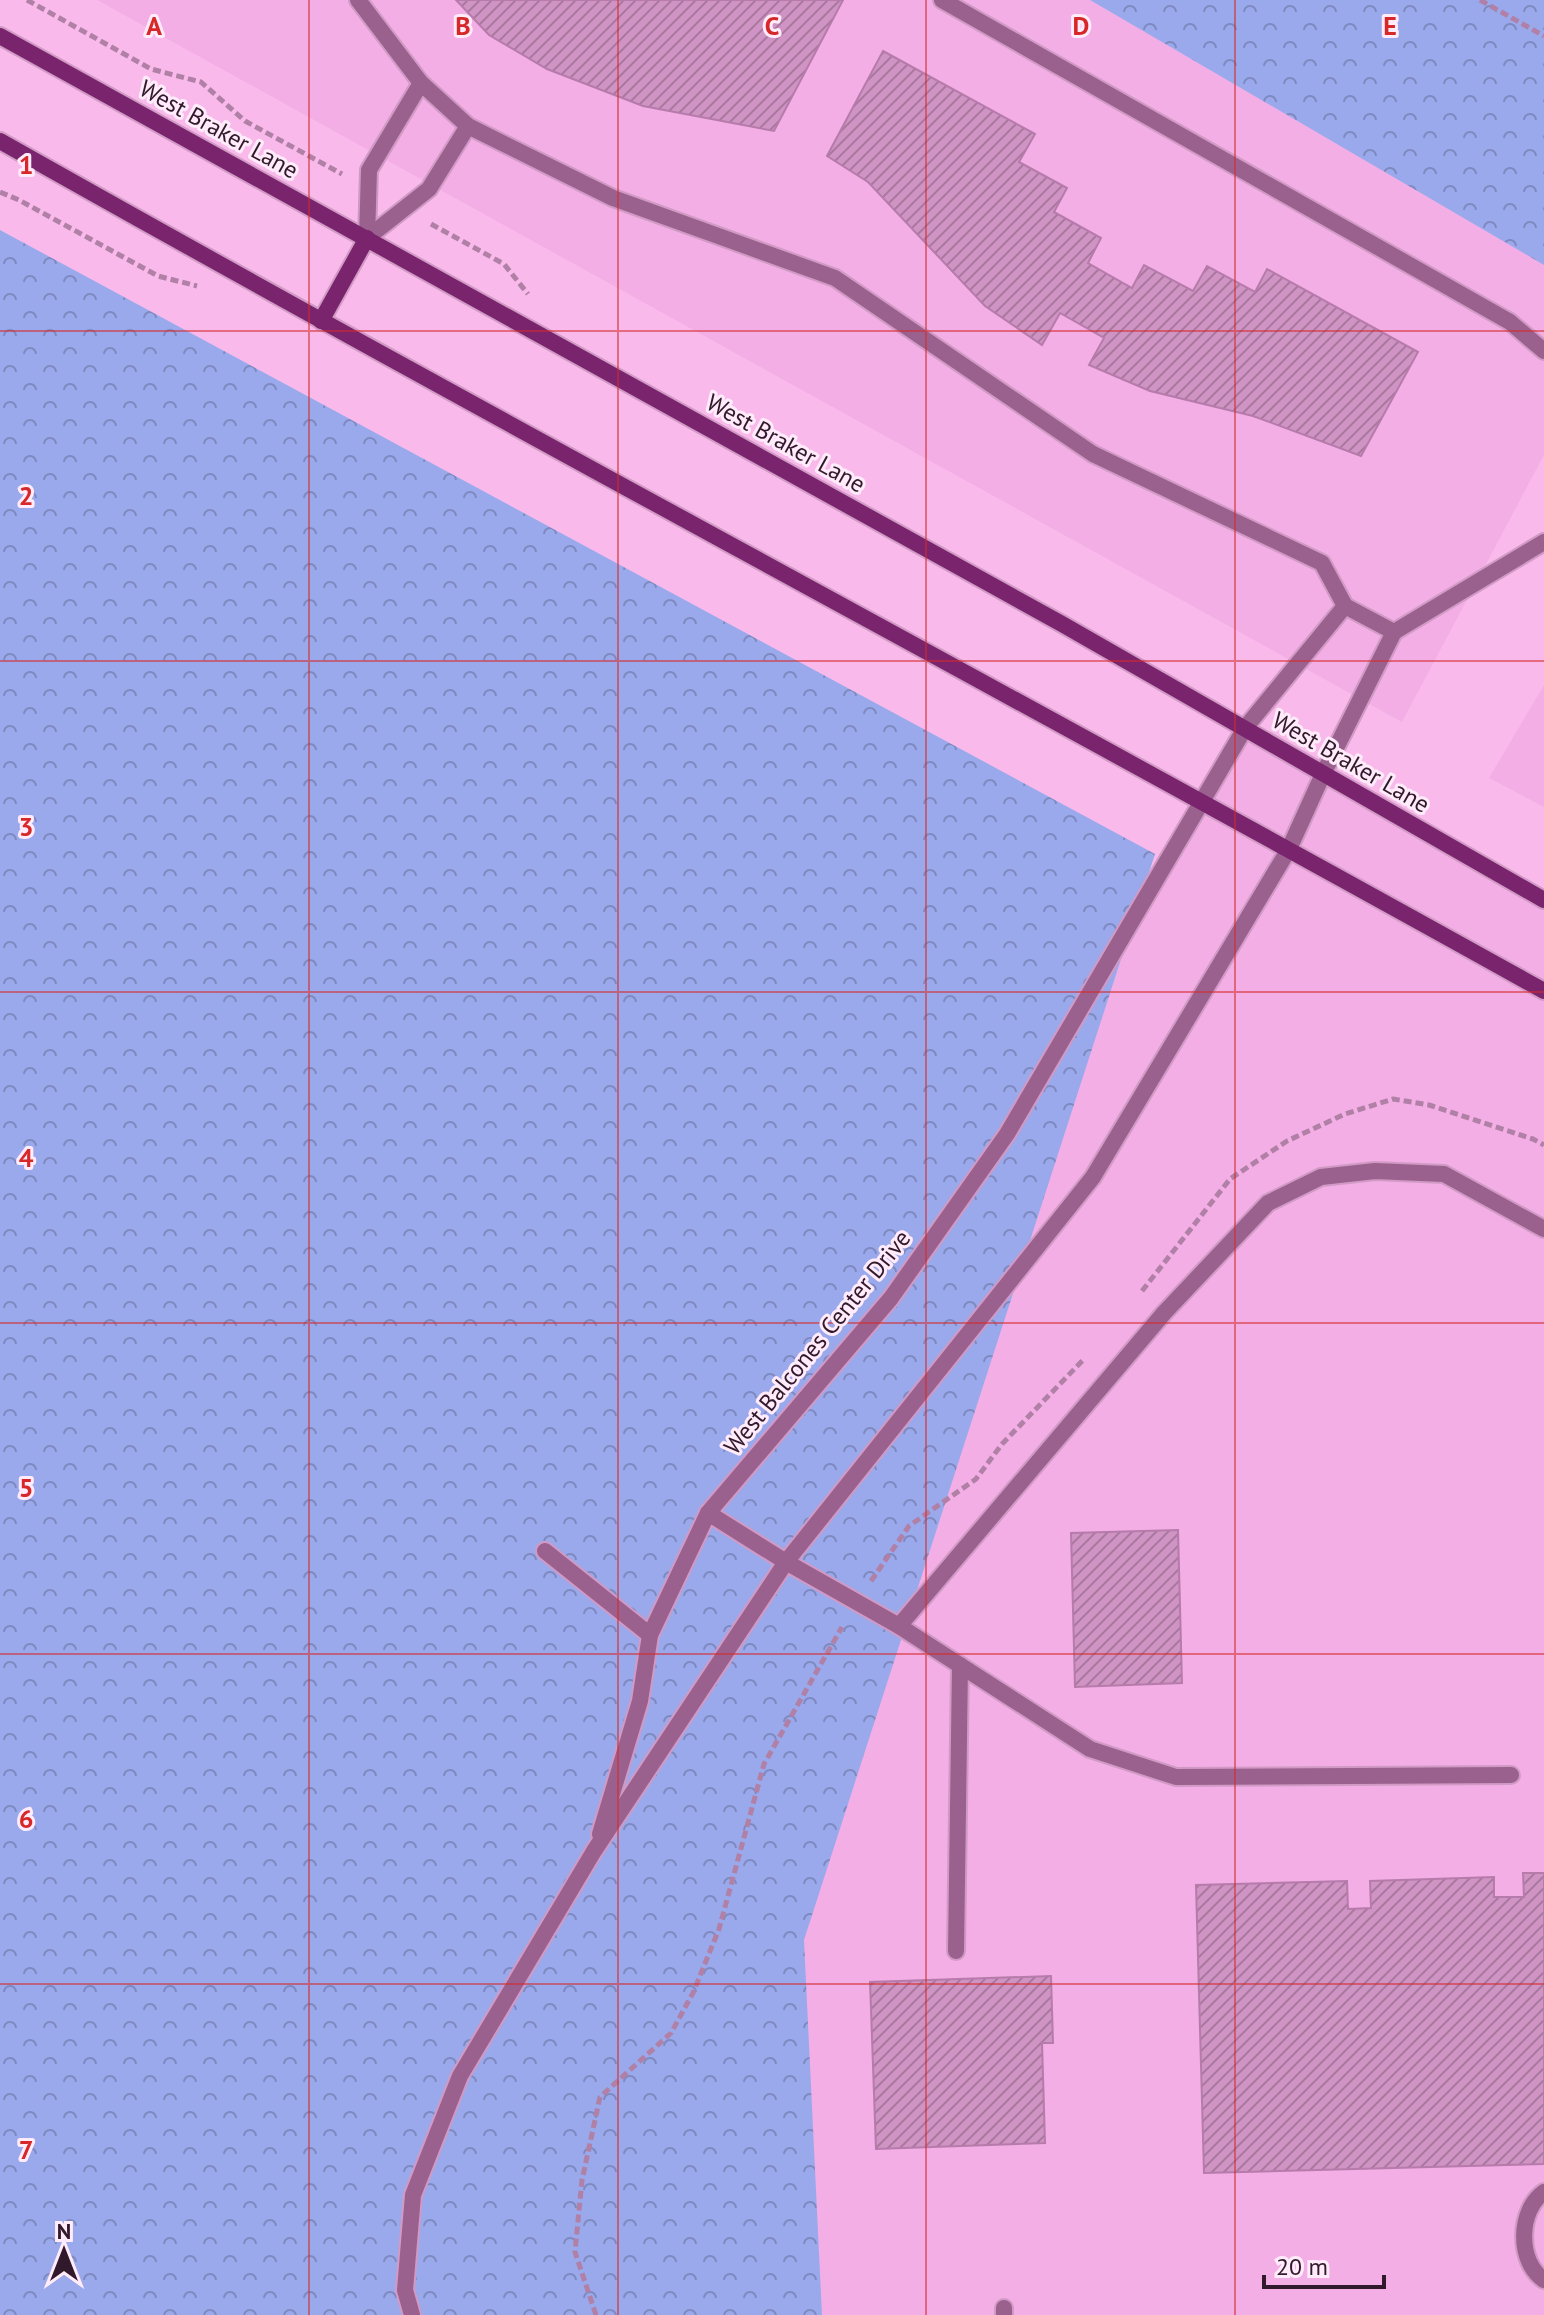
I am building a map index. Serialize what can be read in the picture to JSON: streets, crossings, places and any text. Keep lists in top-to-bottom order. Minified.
{"streets":{"main road":["West Braker Lane"],"street":["West Balcones Center Drive"]},"crossings":[["West Braker Lane","West Balcones Center Drive"]],"scale_bar":"20 m","north":"top","grid":{"columns":["A","B","C","D","E"],"rows":["1","2","3","4","5","6","7"]}}
